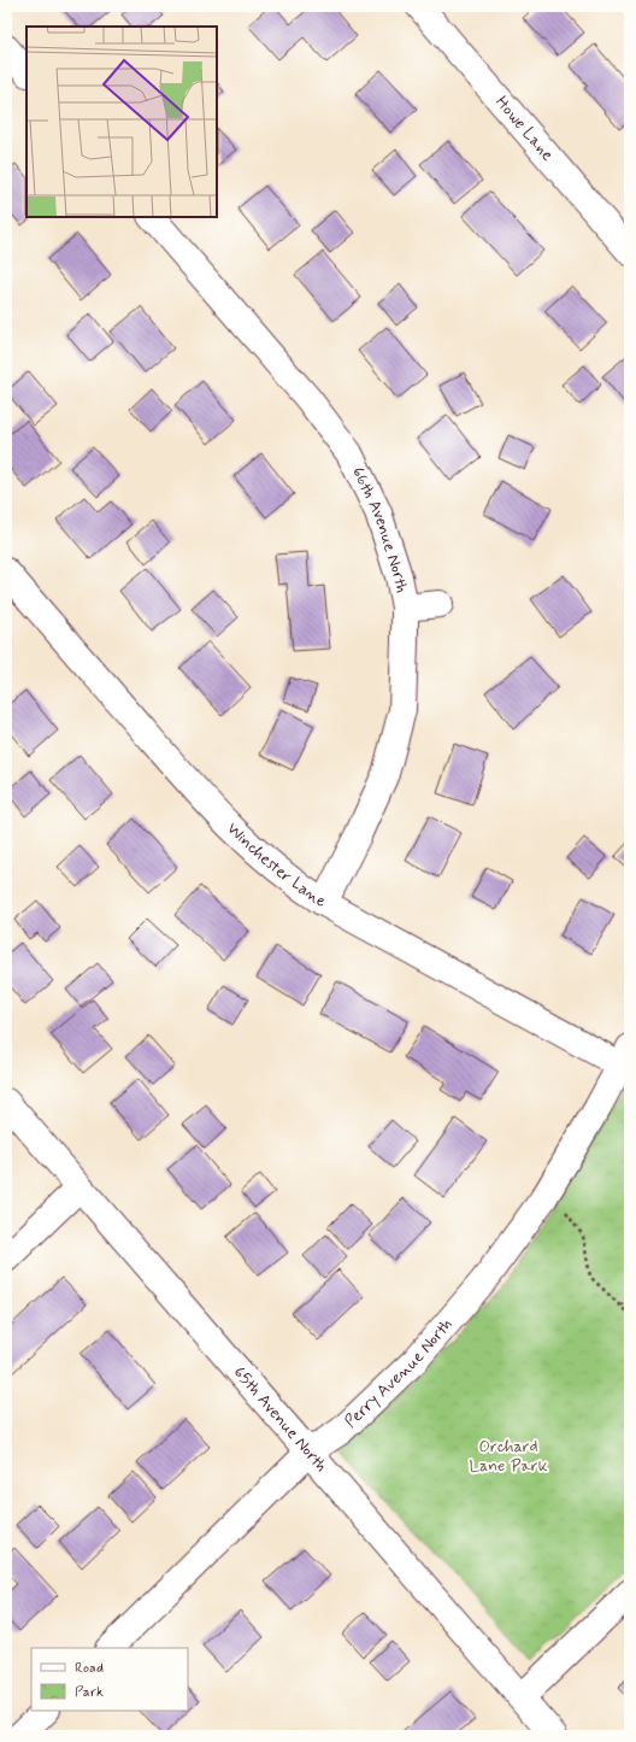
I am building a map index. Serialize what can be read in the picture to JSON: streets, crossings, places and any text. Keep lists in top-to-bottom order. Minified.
{"streets":{"street":["Howe Lane","66th Avenue North","Winchester Lane","Perry Avenue North","65th Avenue North"]},"crossings":[["66th Avenue North","Winchester Lane"],["Winchester Lane","Perry Avenue North"],["Perry Avenue North","65th Avenue North"]],"parks":["Orchard Lane Park"],"legend":["Road","Park"]}
